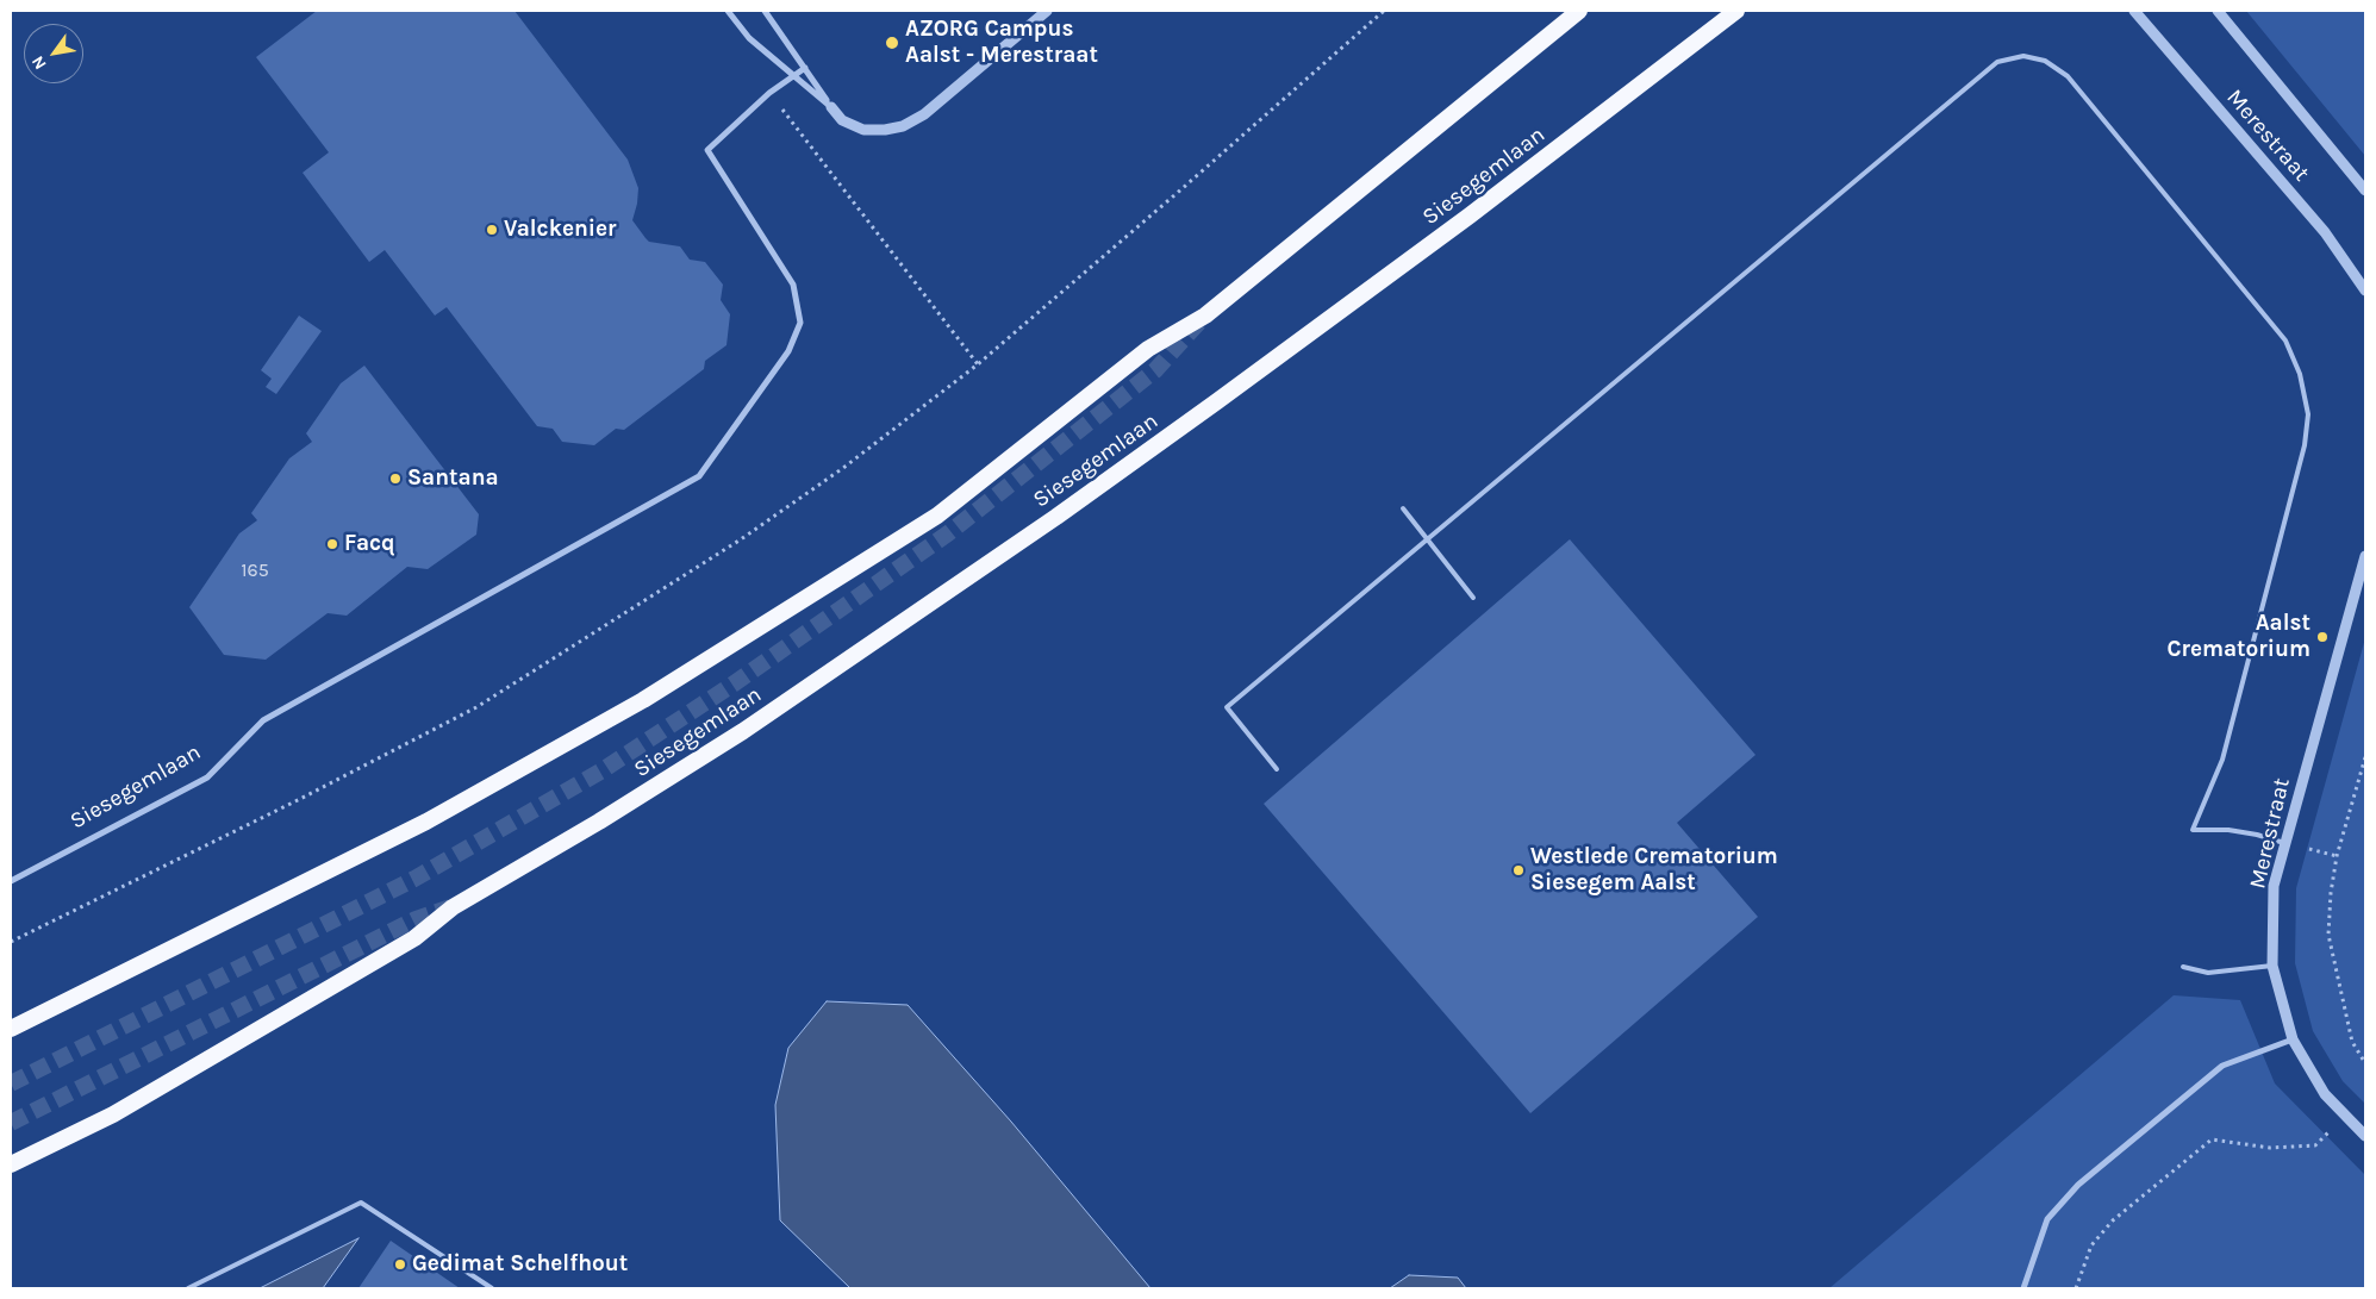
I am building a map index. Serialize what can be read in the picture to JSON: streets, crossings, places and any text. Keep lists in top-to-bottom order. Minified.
{"streets":{"highway":["Siesegemlaan"],"street":["Merestraat"]},"places":["AZORG Campus Aalst - Merestraat","Valckenier","Santana","Facq","Aalst Crematorium","Westlede Crematorium Siesegem Aalst","Gedimat Schelfhout"],"house_numbers":["165"],"north":"bottom left"}
